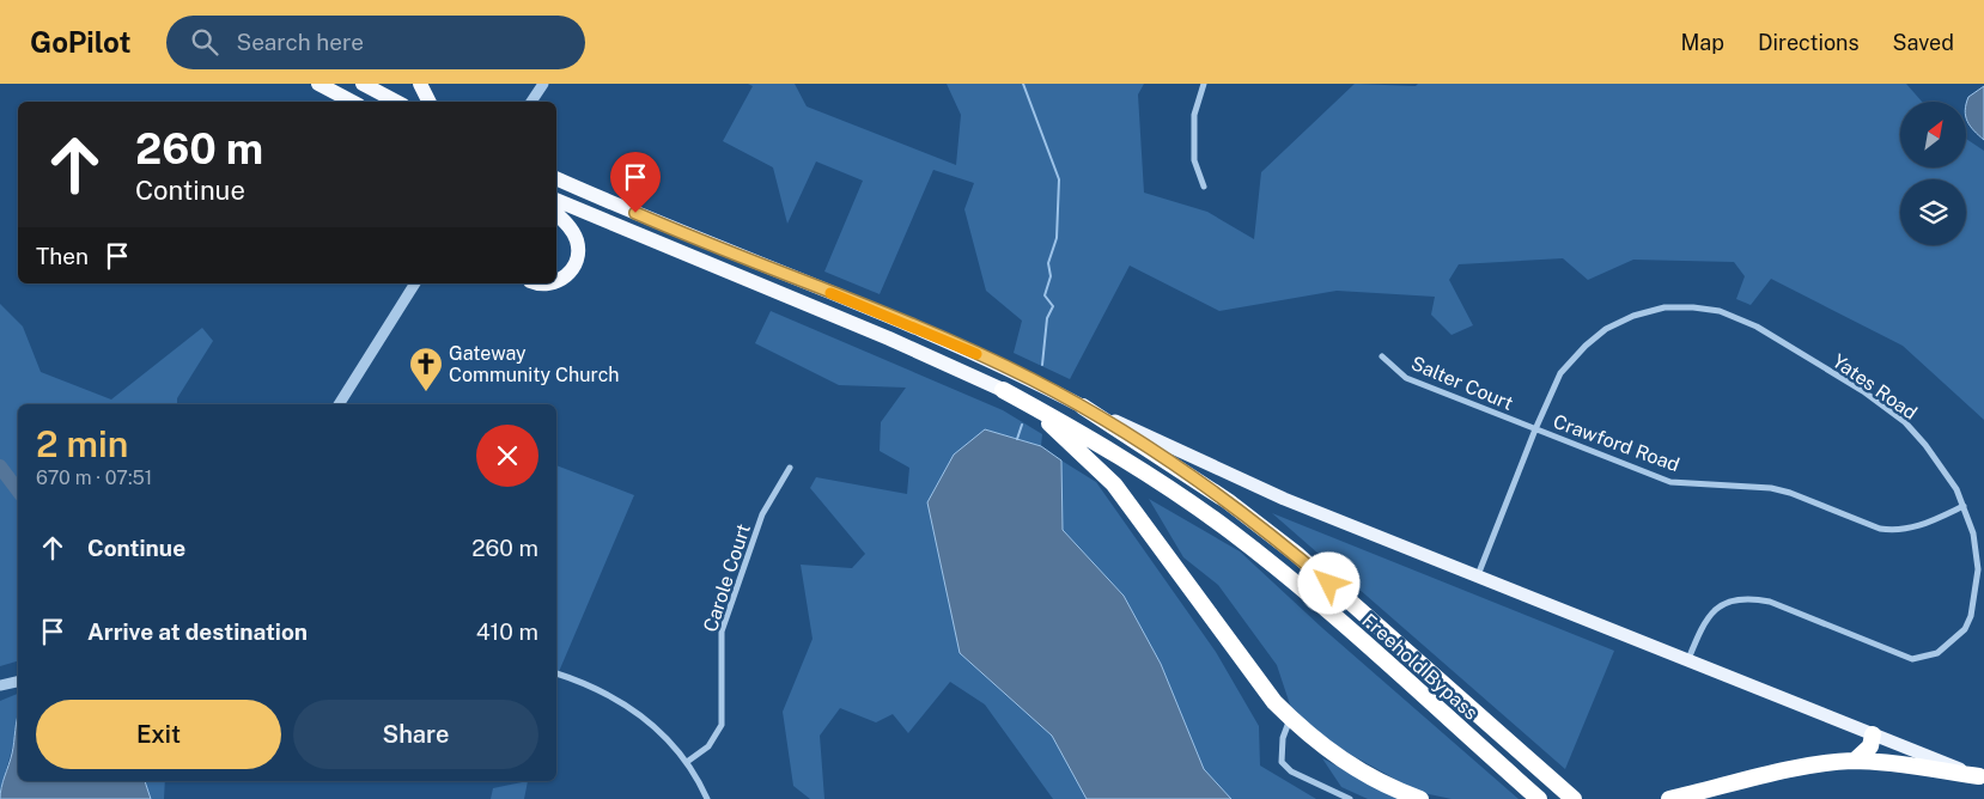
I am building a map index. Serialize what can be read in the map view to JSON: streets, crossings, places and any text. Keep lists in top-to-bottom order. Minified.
{"streets":{"highway":["Freehold Bypass"],"street":["Salter Court","Yates Road","Crawford Road","Carole Court"]},"crossings":[["Salter Court","Yates Road"],["Salter Court","Crawford Road"],["Yates Road","Crawford Road"]],"places":{"church":["Gateway Community Church"]},"north":"top right","page":{"header":"GoPilot","search":"Search here","nav":["Map","Directions","Saved"],"turn":["260 m","Continue"],"then":"Then","heading":["2 min","670 m · 07:51"],"list":[{"name":"Continue","value":"260 m"},{"name":"Arrive at destination","value":"410 m"}],"buttons":["Exit","Share"]}}
